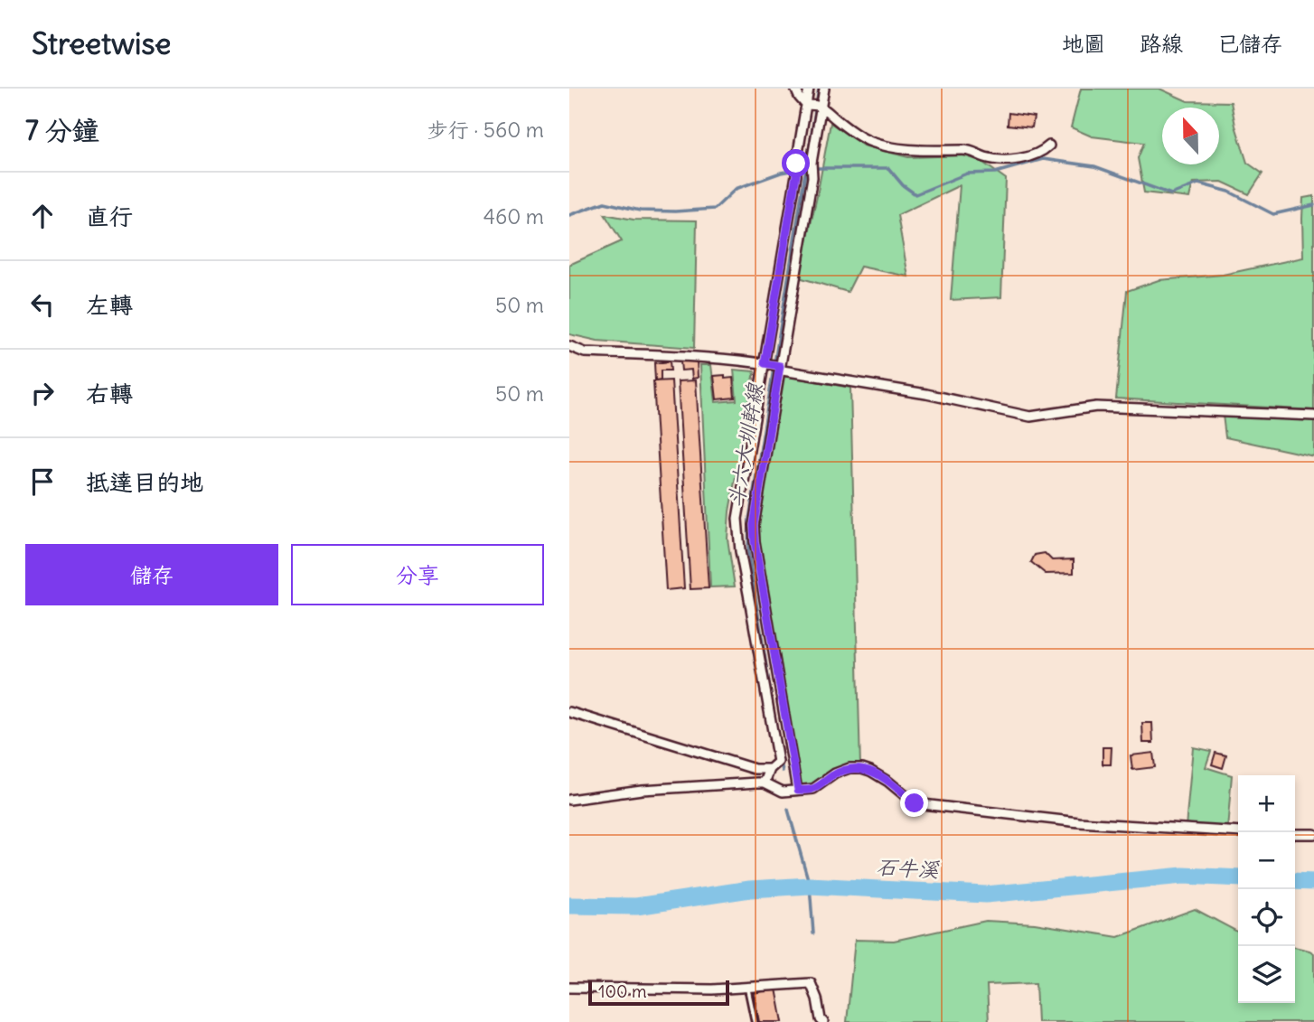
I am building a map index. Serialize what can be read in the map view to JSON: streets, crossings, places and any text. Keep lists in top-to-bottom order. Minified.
{"water":["斗六大圳幹線","石牛溪"],"scale_bar":"100 m","north":"top","page":{"header":"Streetwise","nav":["地圖","路線","已儲存"],"heading":["7 分鐘","步行 · 560 m"],"list":[["直行","460 m"],["左轉","50 m"],["右轉","50 m"],"抵達目的地"],"buttons":["儲存","分享"],"map_buttons":["+","−"],"scale":"100 m"}}
